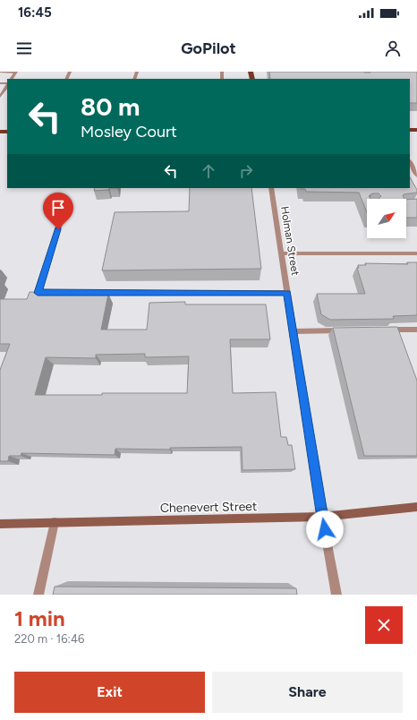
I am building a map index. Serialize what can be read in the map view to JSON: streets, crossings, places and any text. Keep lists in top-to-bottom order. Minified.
{"streets":{"street":["Holman Street","Chenevert Street"]},"crossings":[["Holman Street","Chenevert Street"]],"north":"top right","page":{"status":"16:45","header":"GoPilot","turn":["80 m","Mosley Court"],"heading":["1 min","220 m · 16:46"],"buttons":["Exit","Share"]}}
